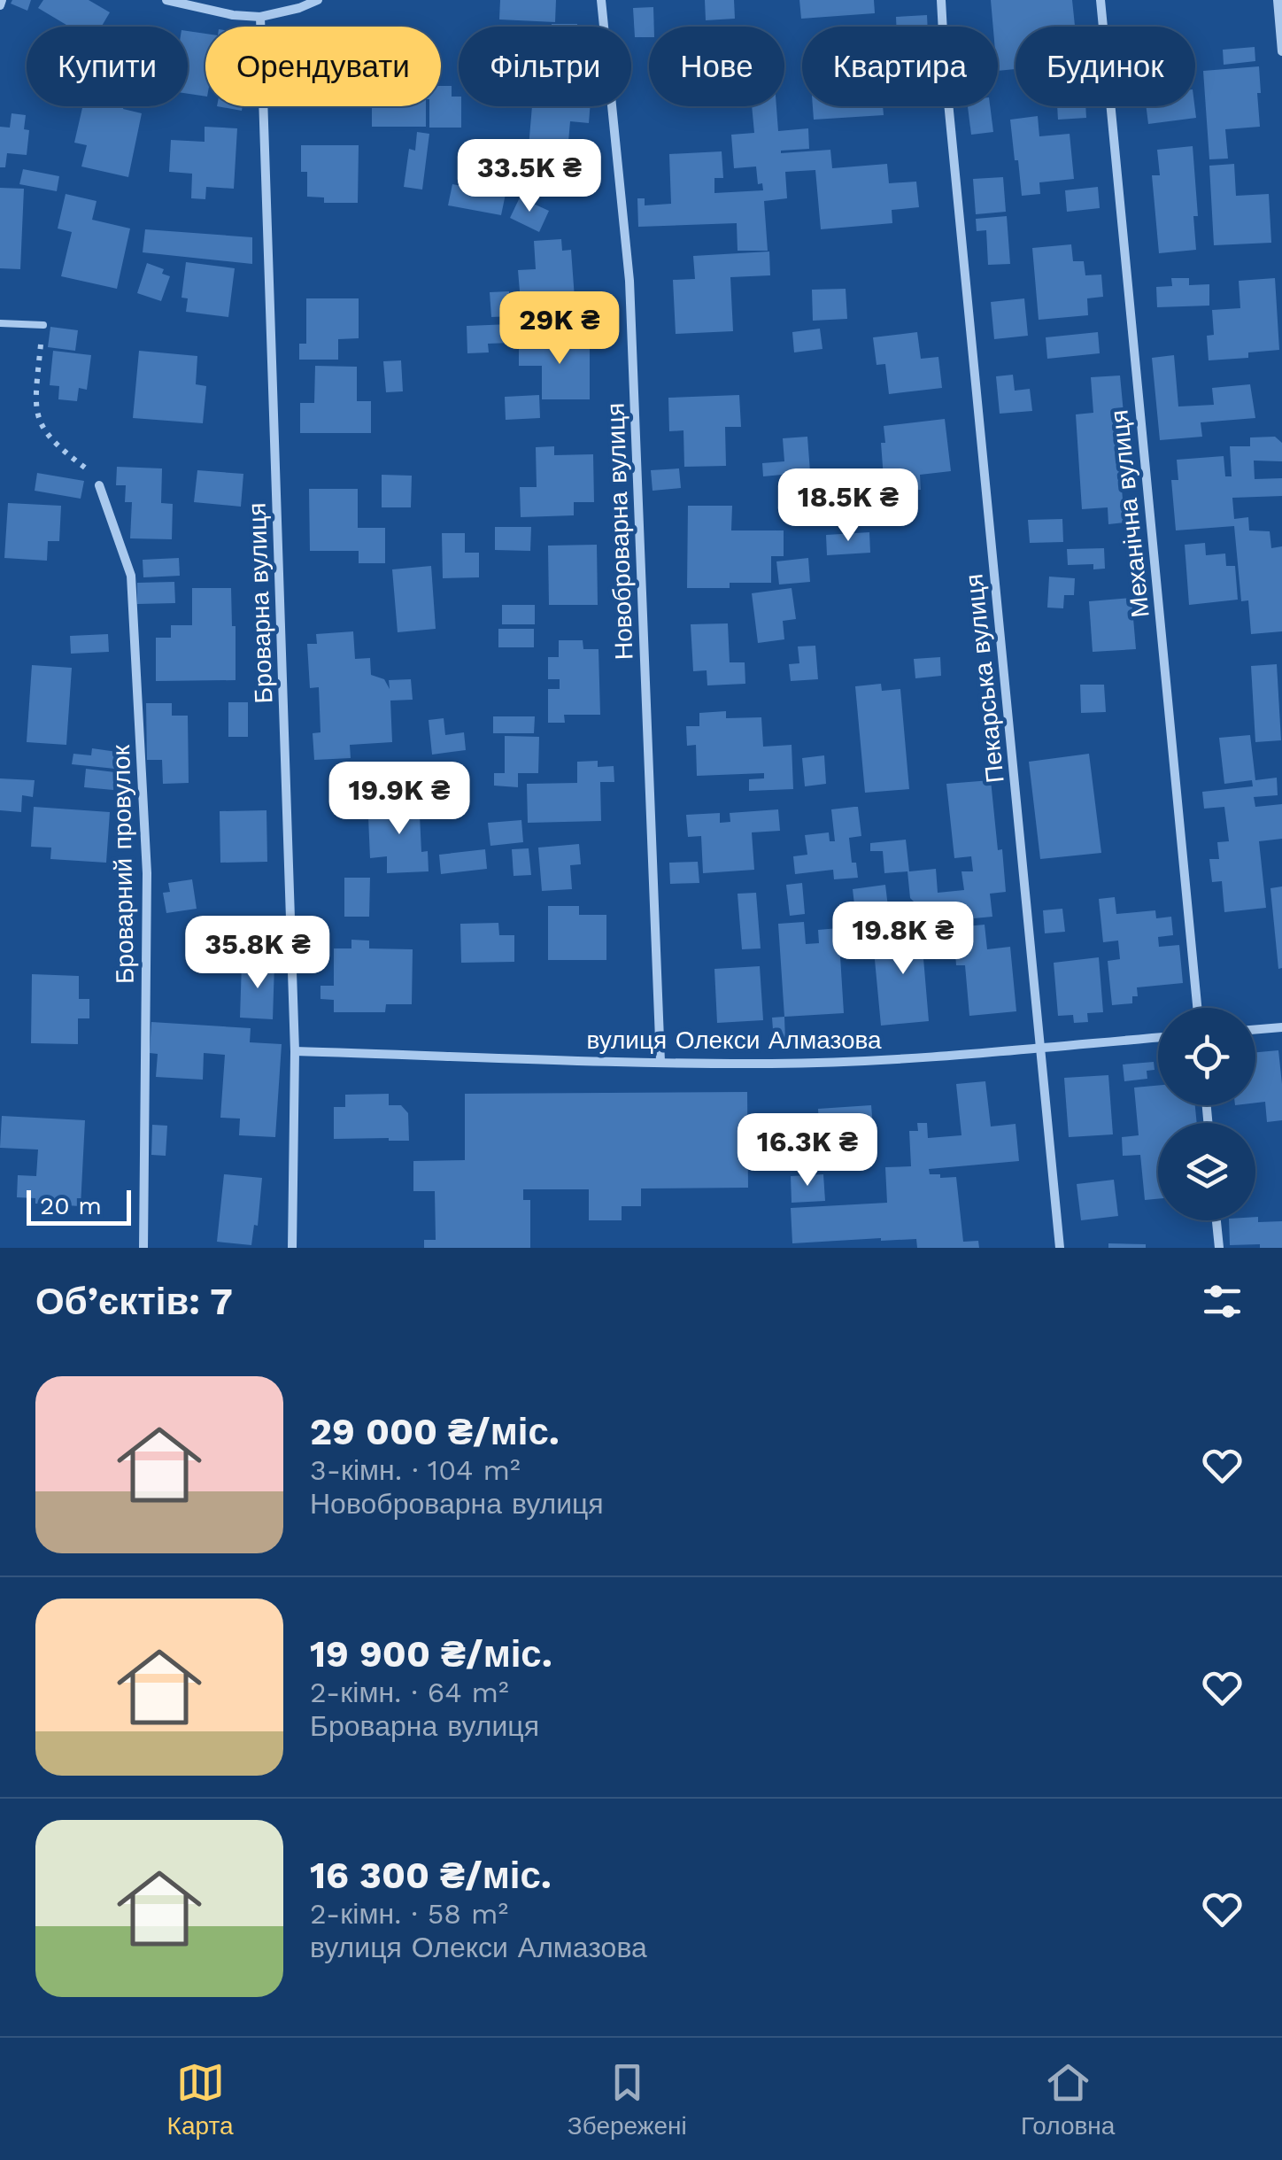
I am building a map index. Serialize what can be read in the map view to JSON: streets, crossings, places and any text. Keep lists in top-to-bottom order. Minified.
{"streets":{"street":["Механічна вулиця","Новоброварна вулиця","Броварна вулиця","Пекарська вулиця","Броварний провулок","вулиця Олекси Алмазова"]},"crossings":[["Новоброварна вулиця","вулиця Олекси Алмазова"],["Броварна вулиця","вулиця Олекси Алмазова"],["Пекарська вулиця","вулиця Олекси Алмазова"]],"scale_bar":"20 m","page":{"chip":["Купити","Орендувати","Фільтри","Нове","Квартира","Будинок"],"price":["33.5K ₴","29K ₴","18.5K ₴","19.9K ₴","19.8K ₴","35.8K ₴","16.3K ₴"],"scale":"20 m","heading":"Об’єктів: 7","list":[{"name":"29 000 ₴/міс.","note":"3-кімн. · 104 m² · Новоброварна вулиця"},{"name":"19 900 ₴/міс.","note":"2-кімн. · 64 m² · Броварна вулиця"},{"name":"16 300 ₴/міс.","note":"2-кімн. · 58 m² · вулиця Олекси Алмазова"}],"tabs":["Карта","Збережені","Головна"]}}
